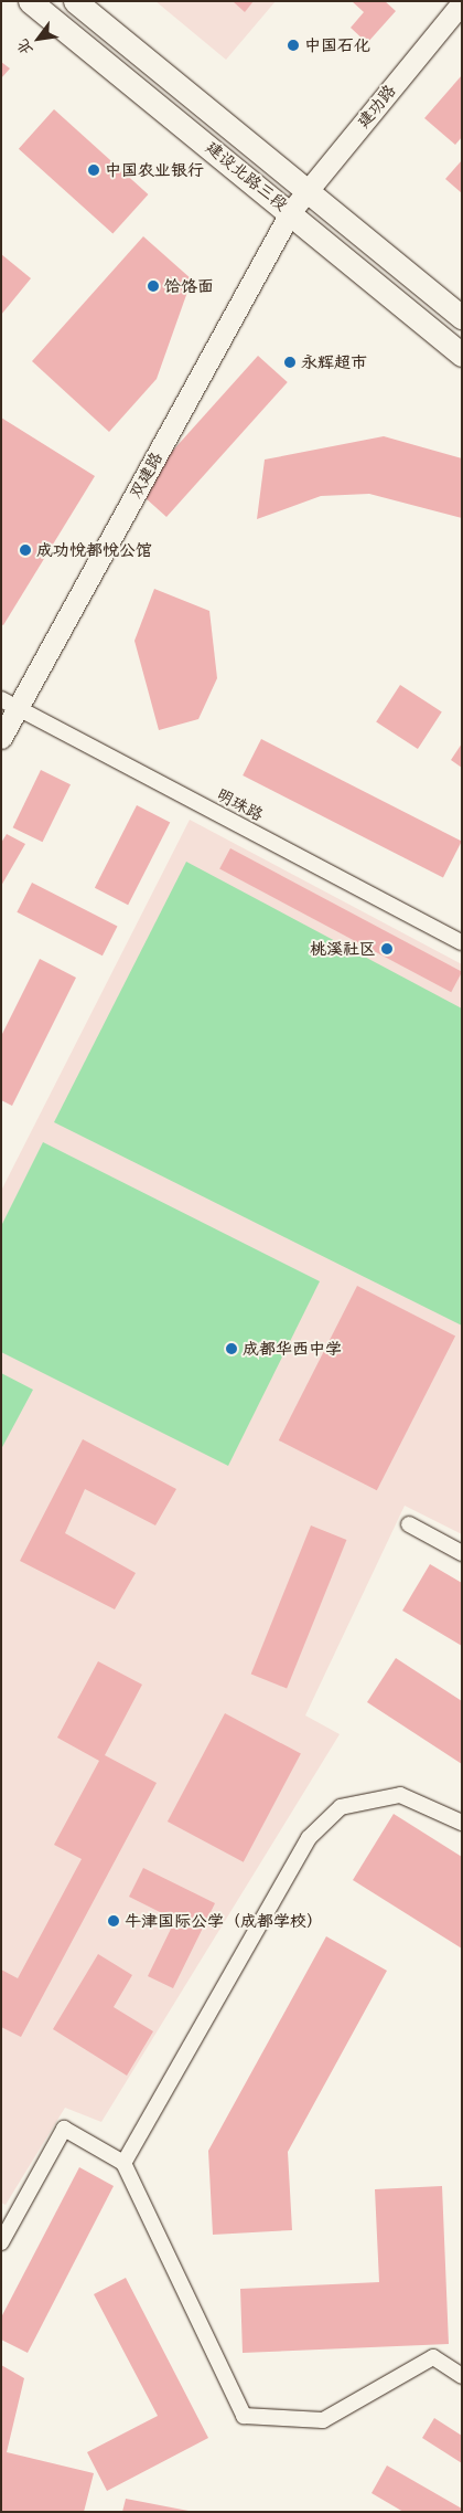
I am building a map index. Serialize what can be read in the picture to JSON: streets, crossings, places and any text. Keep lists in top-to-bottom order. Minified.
{"streets":{"main road":["建设北路三段"],"street":["建功路","双建路","明珠路"]},"crossings":[["建功路","建设北路三段"],["建功路","双建路"],["建设北路三段","双建路"],["双建路","明珠路"]],"places":["中国石化","中国农业银行","饸饹面","永辉超市","成功悦都悦公馆","桃溪社区","成都华西中学","牛津国际公学（成都学校）"],"north":"bottom left"}
